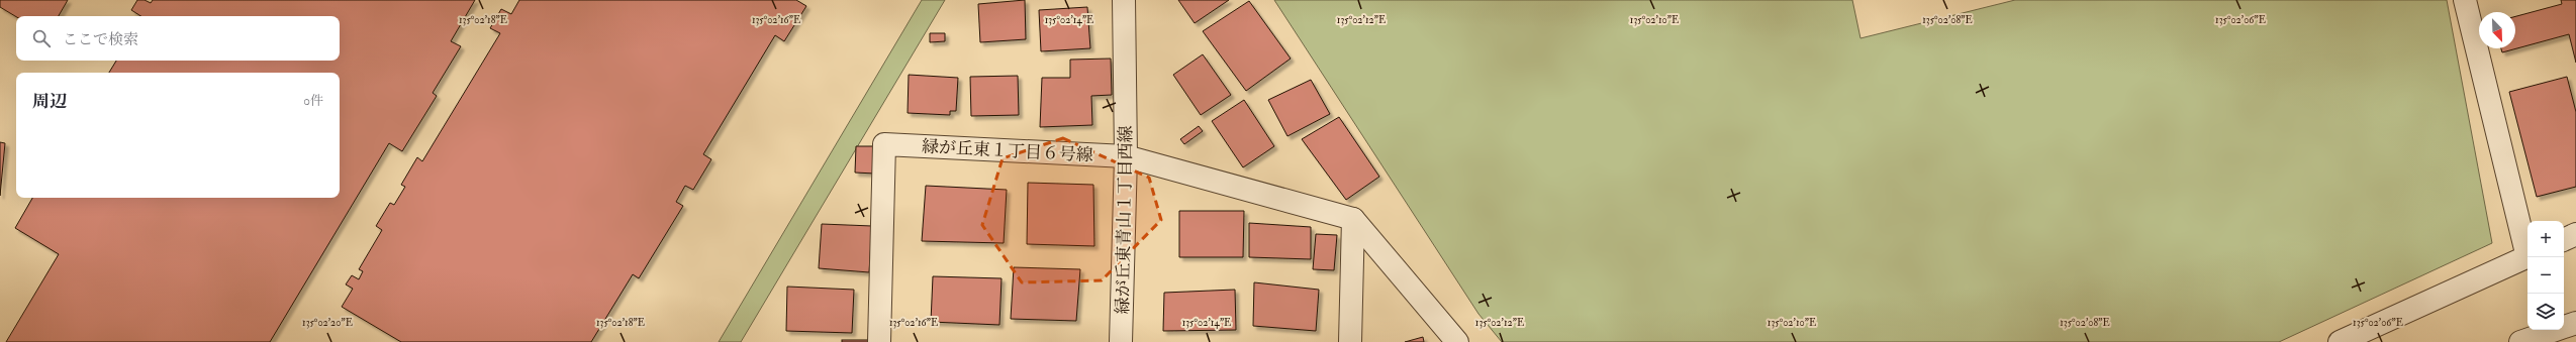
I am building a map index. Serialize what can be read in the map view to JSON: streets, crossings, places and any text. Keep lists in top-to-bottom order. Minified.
{"streets":{"street":["緑が丘東１丁目６号線","緑が丘東青山１丁目西線"]},"crossings":[["緑が丘東１丁目６号線","緑が丘東青山１丁目西線"]],"north":"bottom right","page":{"search":"ここで検索","heading":["周辺","0件"],"map_buttons":["+","−"]},"coordinates":["135°02'18\"E","135°02'16\"E","135°02'14\"E","135°02'12\"E","135°02'10\"E","135°02'08\"E","135°02'06\"E","135°02'20\"E"]}
